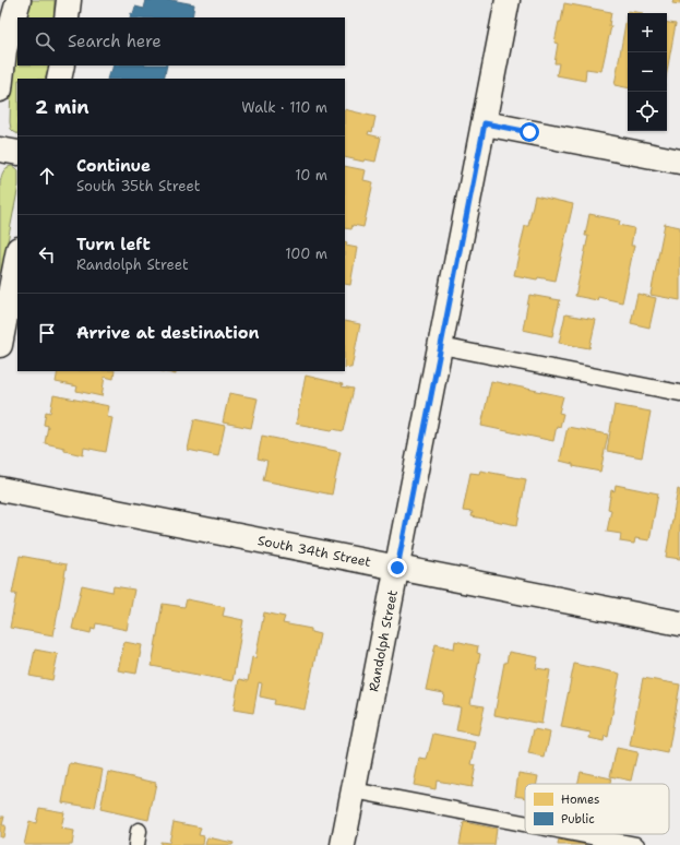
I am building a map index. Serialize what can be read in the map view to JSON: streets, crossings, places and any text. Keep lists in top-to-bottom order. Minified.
{"streets":{"street":["South 34th Street","Randolph Street"]},"crossings":[["South 34th Street","Randolph Street"]],"legend":["Homes","Public"],"page":{"map_buttons":["+","−"],"search":"Search here","heading":["2 min","Walk · 110 m"],"list":[["Continue","South 35th Street","10 m"],["Turn left","Randolph Street","100 m"],"Arrive at destination"]}}
